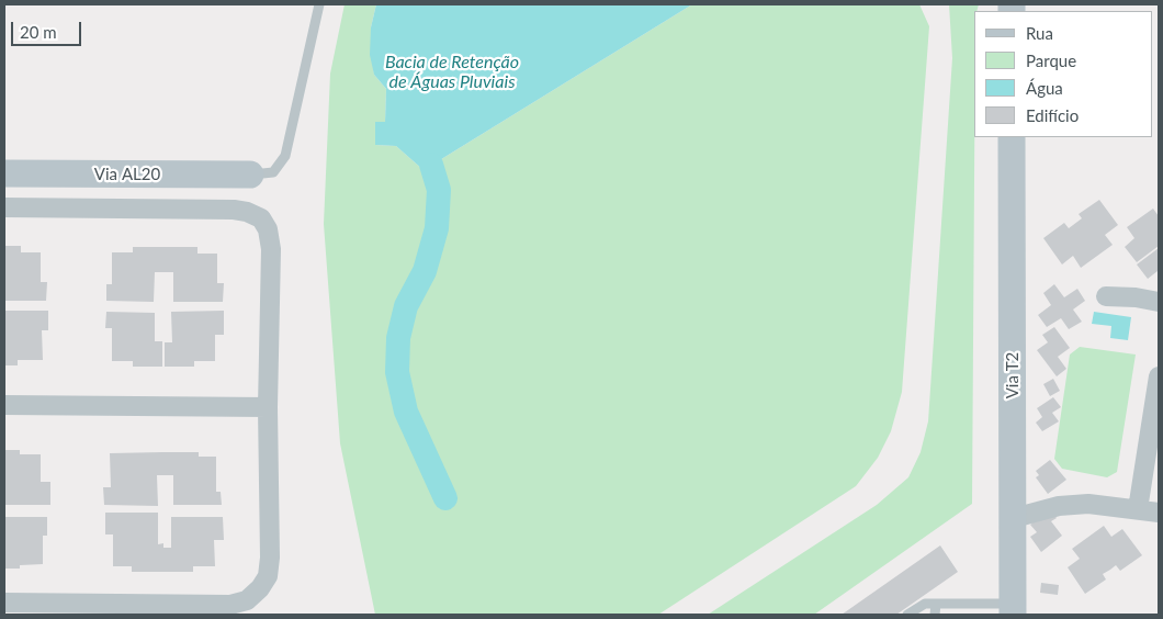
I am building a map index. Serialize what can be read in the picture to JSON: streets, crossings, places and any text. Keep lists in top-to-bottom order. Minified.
{"streets":{"street":["Via AL20","Via T2"]},"water":["Bacia de Retenção de Águas Pluviais"],"legend":["Rua","Parque","Água","Edifício"],"scale_bar":"20 m"}
